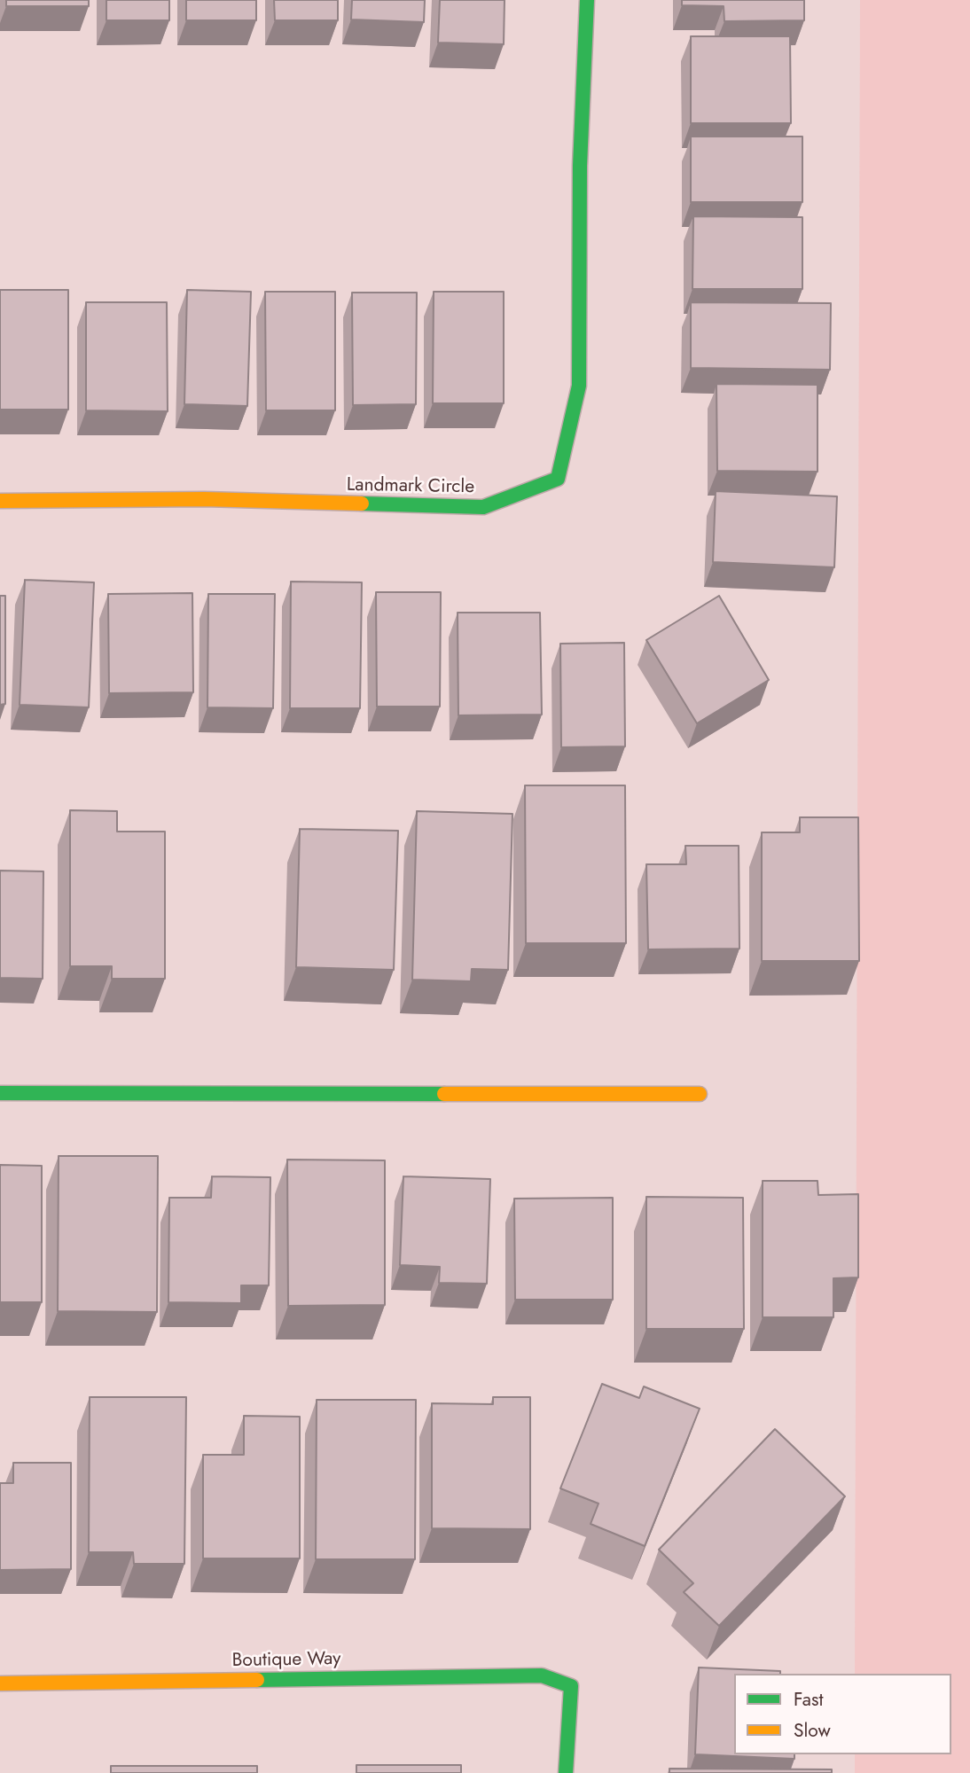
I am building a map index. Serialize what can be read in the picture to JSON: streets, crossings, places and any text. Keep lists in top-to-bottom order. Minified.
{"streets":{"street":["Landmark Circle","Boutique Way"]},"legend":["Fast","Slow"]}
